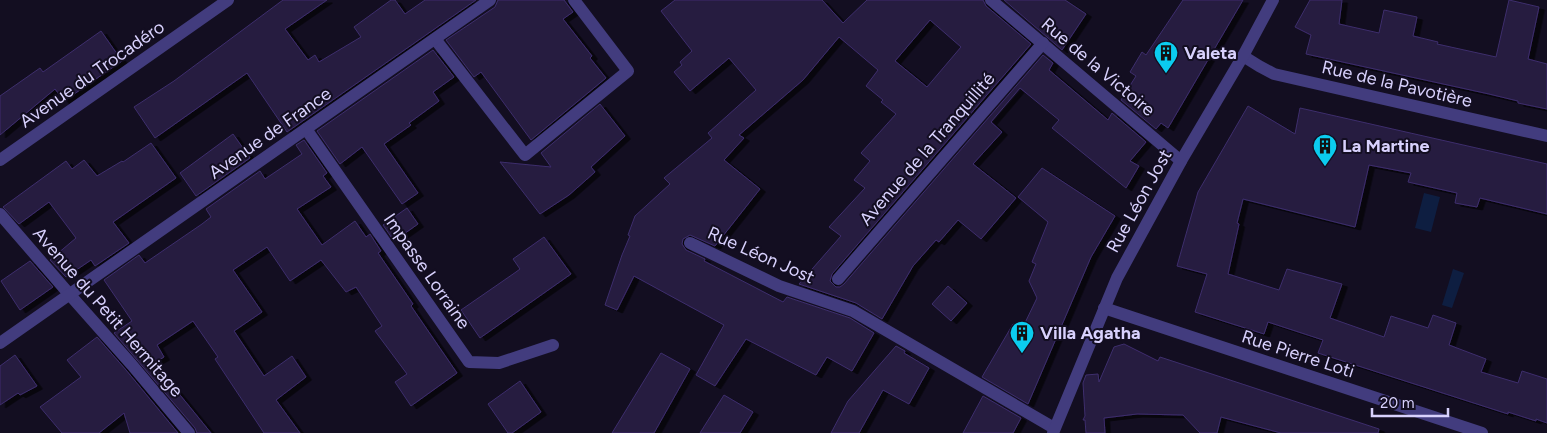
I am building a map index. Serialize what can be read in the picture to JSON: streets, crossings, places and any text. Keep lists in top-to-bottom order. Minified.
{"streets":{"street":["Rue de la Victoire","Avenue du Trocadéro","Rue de la Pavotière","Avenue de France","Avenue de la Tranquillité","Rue Léon Jost","Impasse Lorraine","Avenue du Petit Hermitage","Rue Pierre Loti"]},"crossings":[["Rue de la Victoire","Avenue de la Tranquillité"],["Rue de la Victoire","Rue Léon Jost"],["Rue de la Pavotière","Rue Léon Jost"],["Avenue de France","Impasse Lorraine"],["Avenue de France","Avenue du Petit Hermitage"],["Rue Léon Jost","Rue Pierre Loti"]],"places":{"building":["Valeta","La Martine","Villa Agatha"]},"scale_bar":"20 m"}
